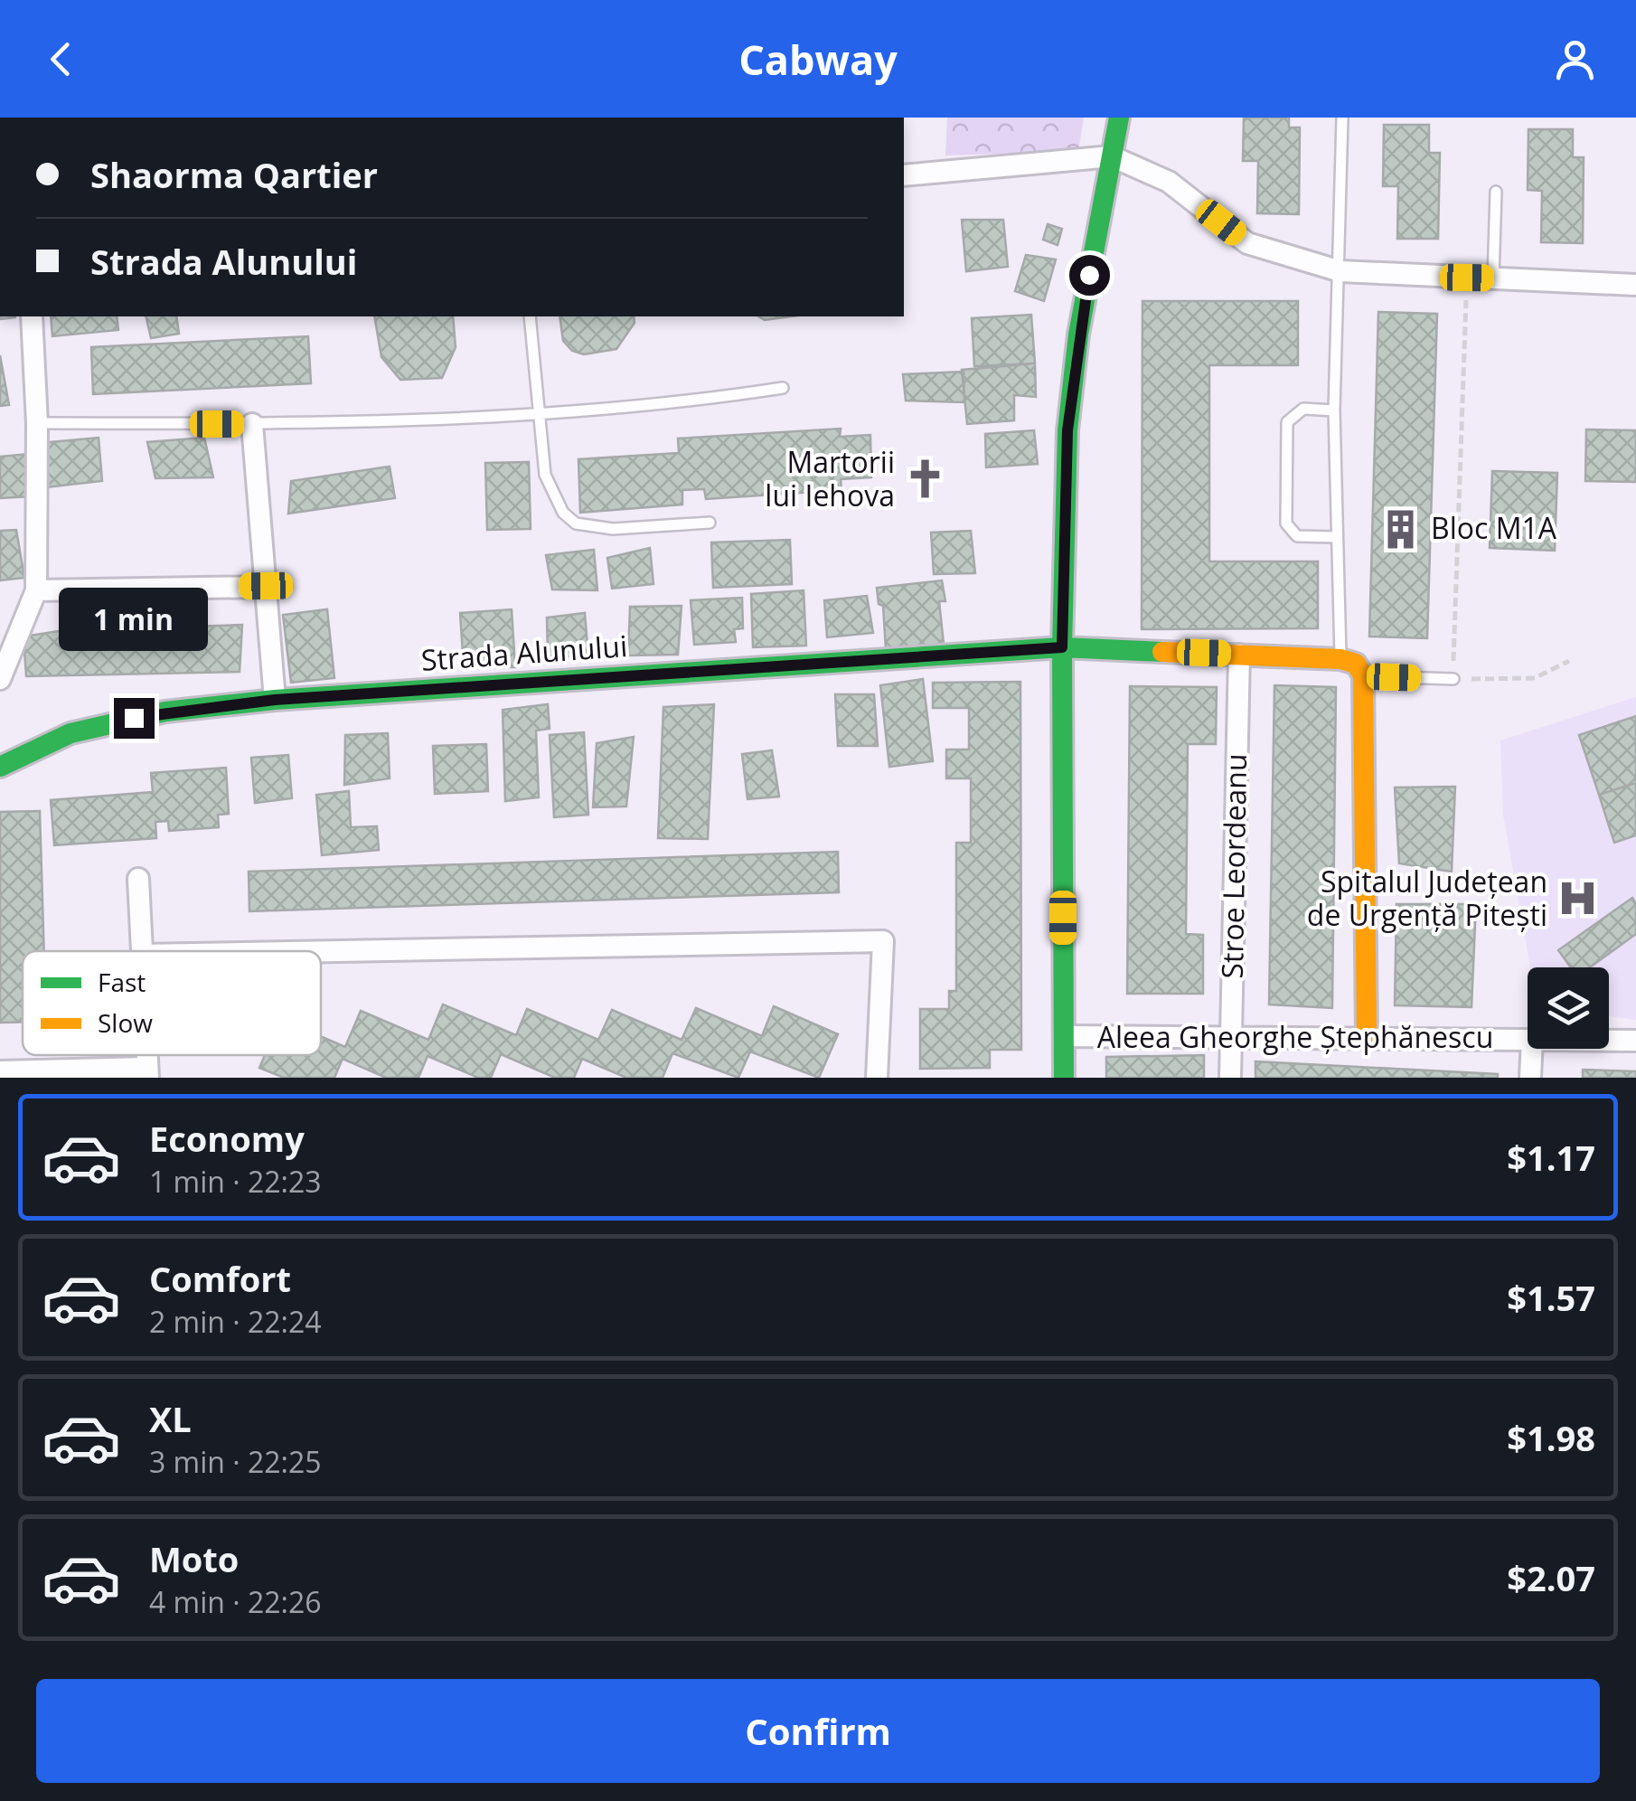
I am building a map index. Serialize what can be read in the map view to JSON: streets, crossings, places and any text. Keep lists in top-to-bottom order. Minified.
{"streets":{"street":["Strada Alunului","Stroe Leordeanu","Aleea Gheorghe Ștephănescu"]},"crossings":[["Strada Alunului","Stroe Leordeanu"],["Stroe Leordeanu","Aleea Gheorghe Ștephănescu"]],"places":{"church":["Martorii lui Iehova"],"building":["Bloc M1A"],"hospital":["Spitalul Județean de Urgență Pitești"]},"legend":["Fast","Slow"],"page":{"header":"Cabway","banner":["Shaorma Qartier","Strada Alunului"],"bubble":"1 min","list":[{"name":"Economy","note":"1 min · 22:23","value":"$1.17"},{"name":"Comfort","note":"2 min · 22:24","value":"$1.57"},{"name":"XL","note":"3 min · 22:25","value":"$1.98"},{"name":"Moto","note":"4 min · 22:26","value":"$2.07"}],"buttons":"Confirm"}}
